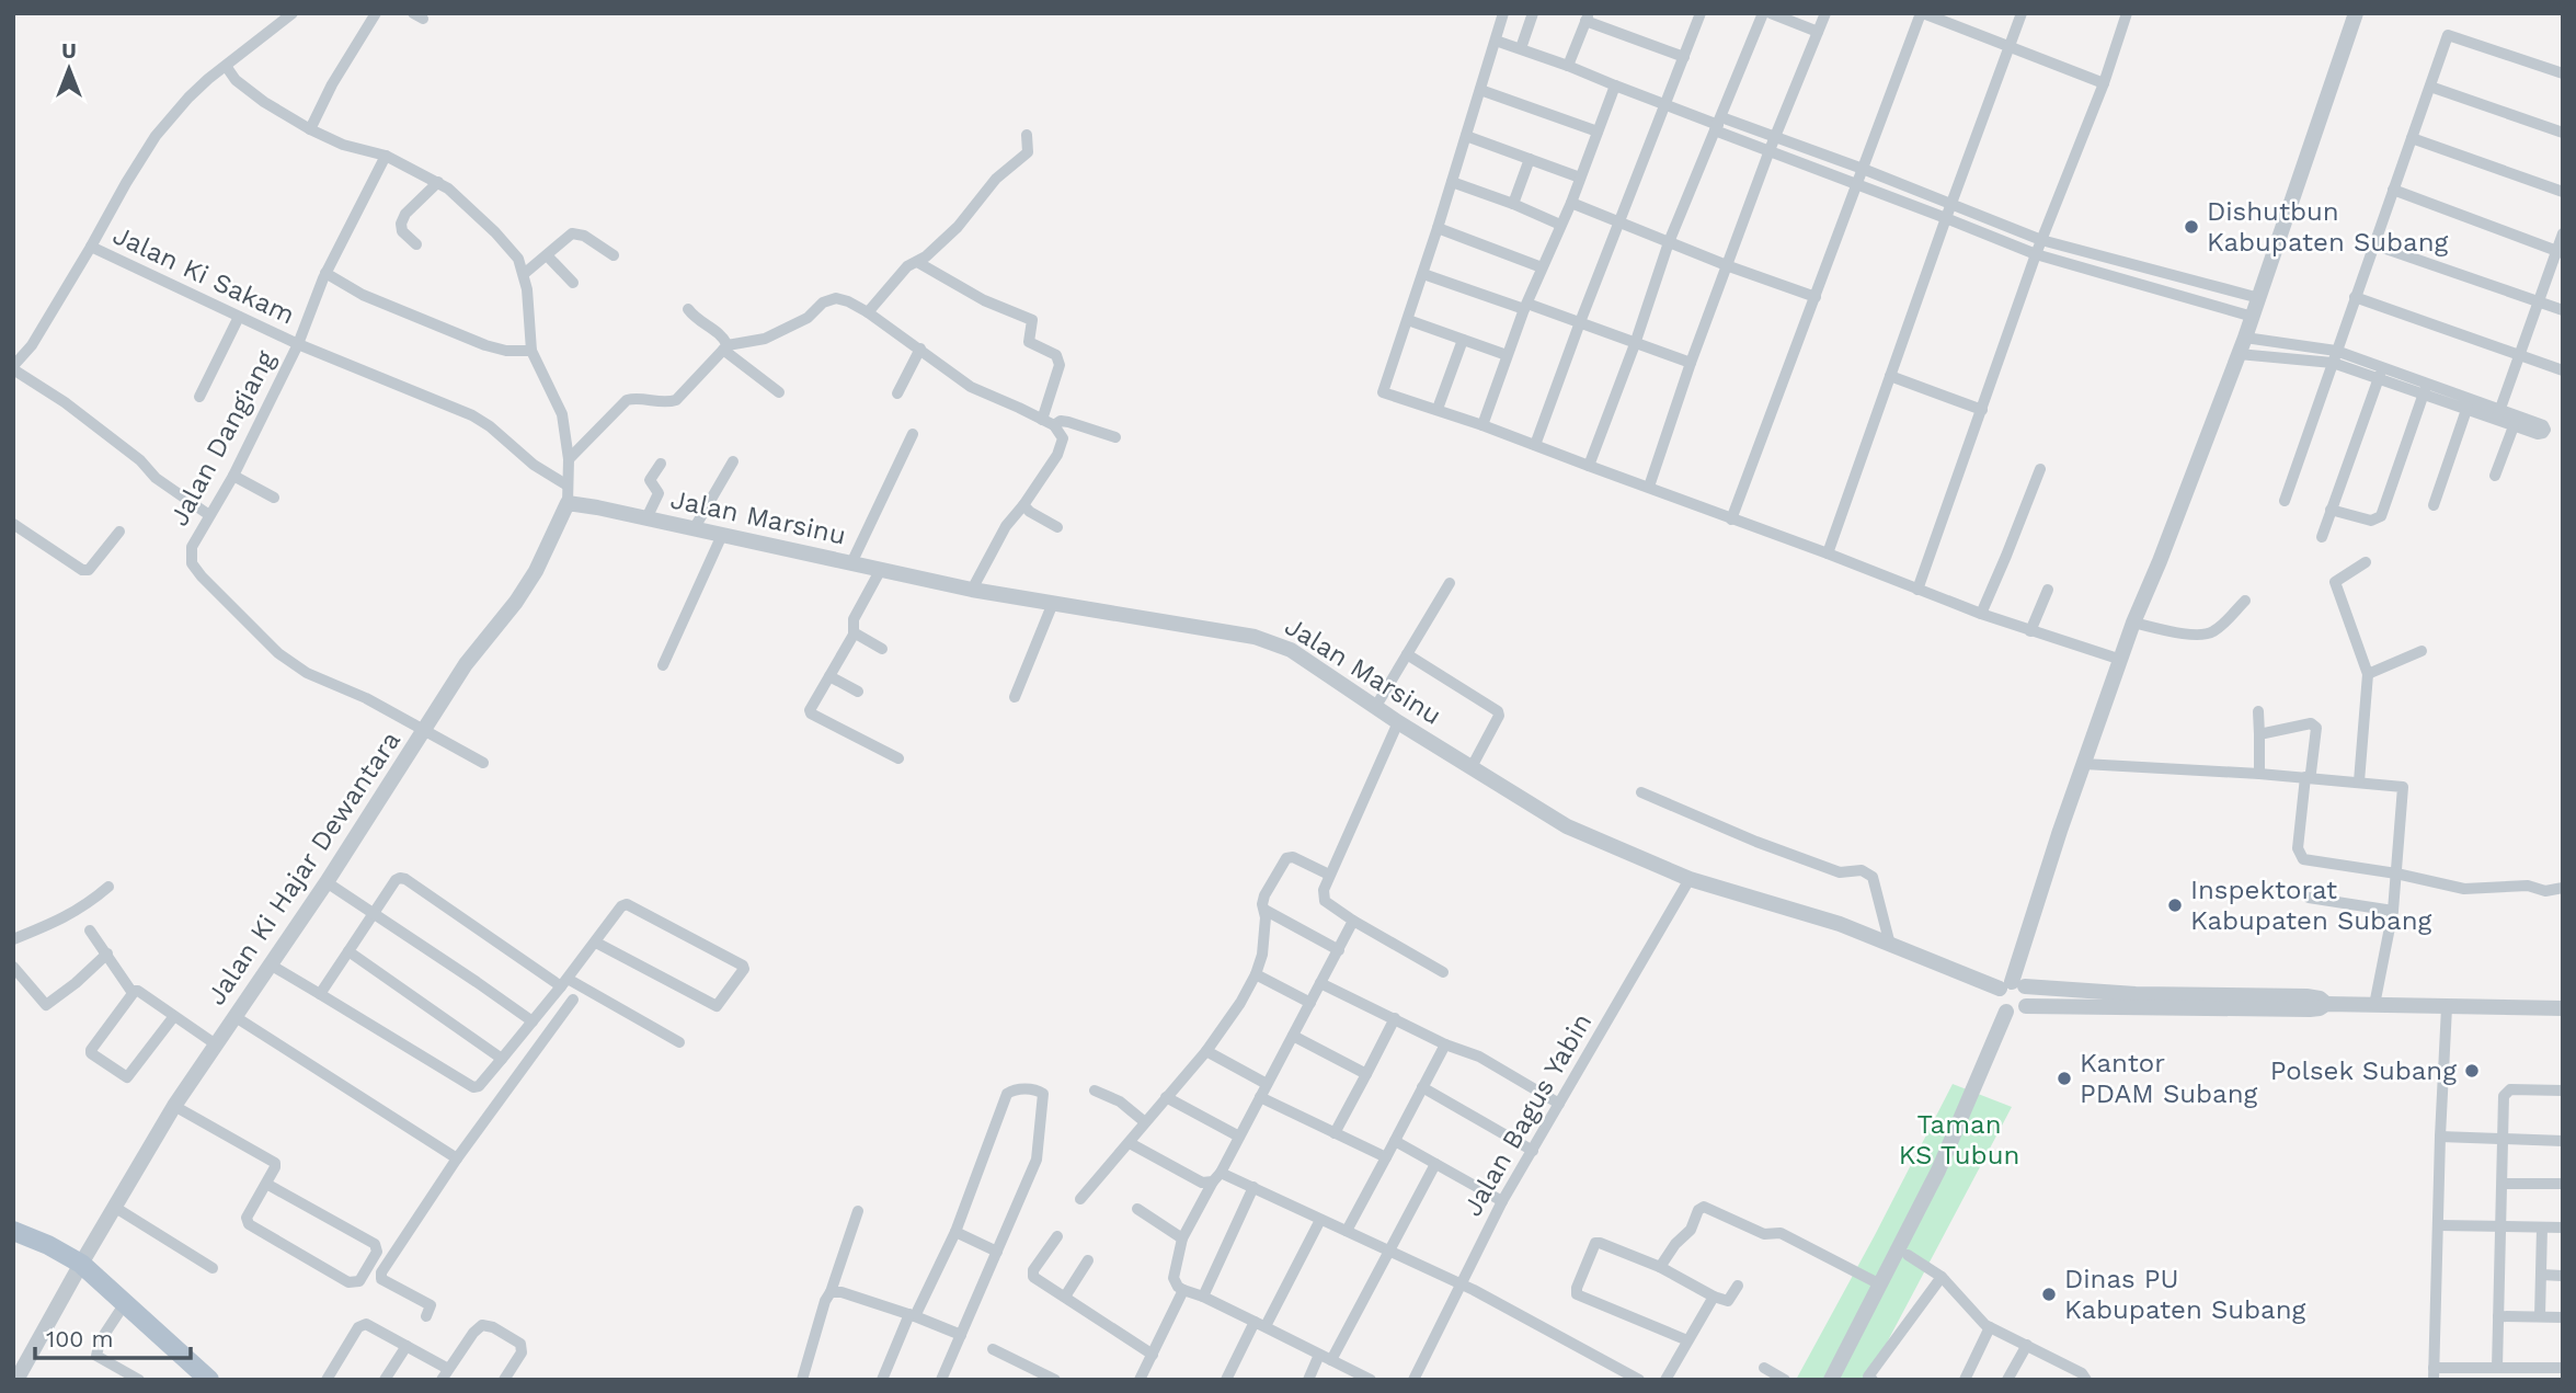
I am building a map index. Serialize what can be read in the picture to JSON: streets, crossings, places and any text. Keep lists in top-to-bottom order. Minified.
{"streets":{"street":["Jalan Ki Sakam","Jalan Dangiang","Jalan Marsinu","Jalan Ki Hajar Dewantara","Jalan Bagus Yabin"]},"crossings":[["Jalan Ki Sakam","Jalan Dangiang"],["Jalan Dangiang","Jalan Ki Hajar Dewantara"],["Jalan Marsinu","Jalan Ki Hajar Dewantara"],["Jalan Marsinu","Jalan Bagus Yabin"]],"parks":["Taman KS Tubun"],"places":["Dishutbun Kabupaten Subang","Inspektorat Kabupaten Subang","Polsek Subang","Kantor PDAM Subang","Dinas PU Kabupaten Subang"],"scale_bar":"100 m","north":"top"}
